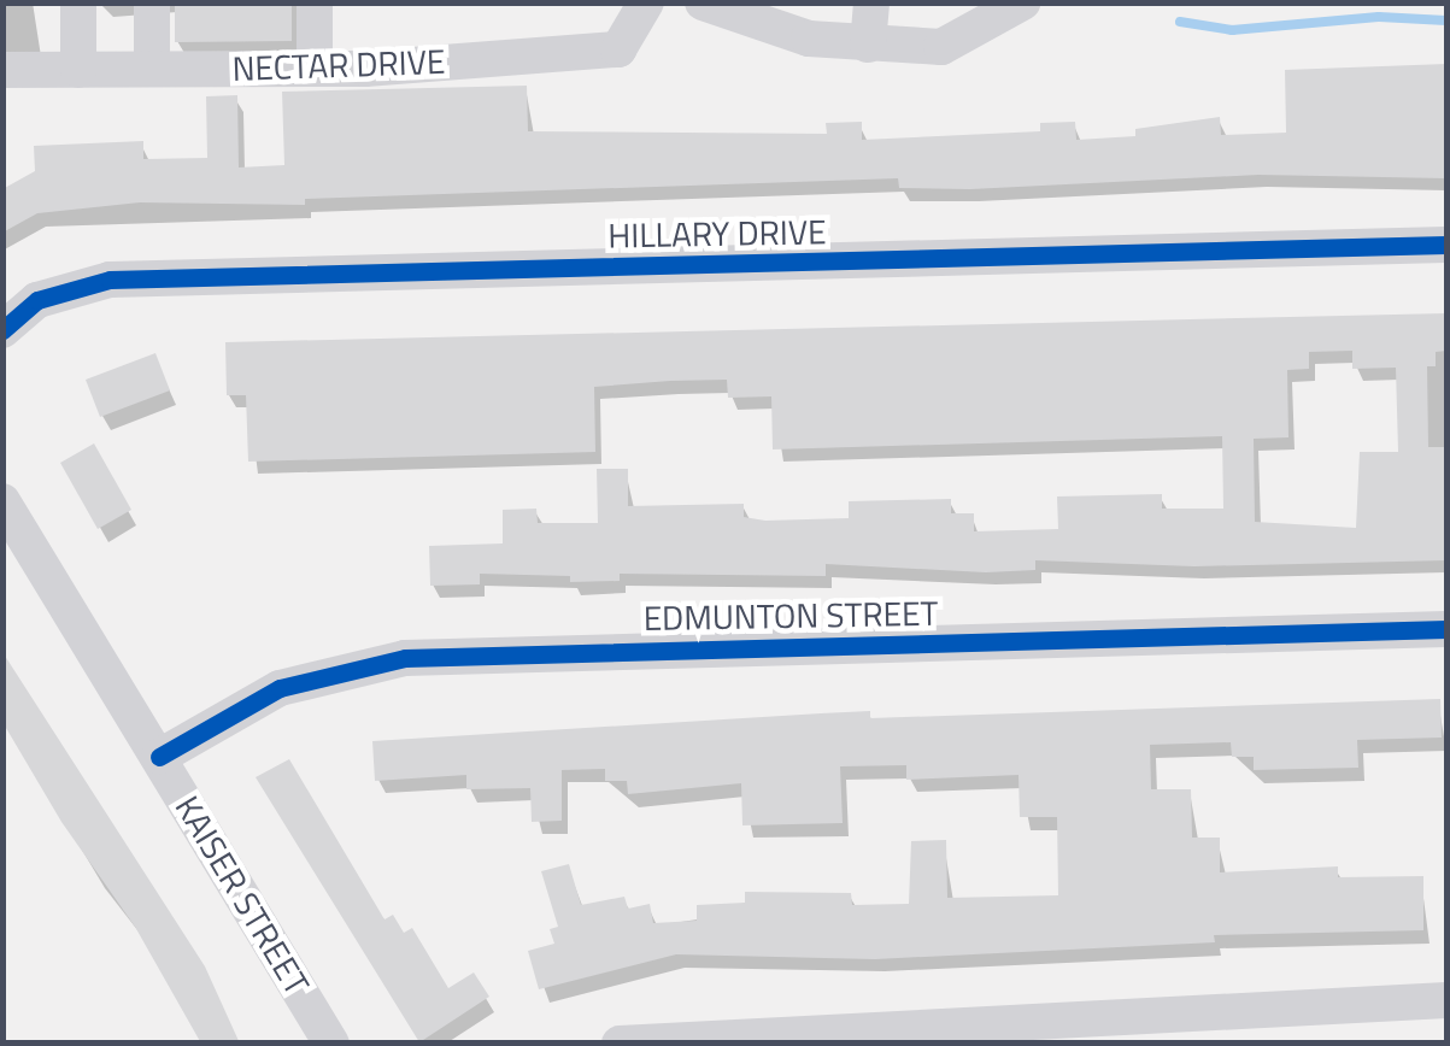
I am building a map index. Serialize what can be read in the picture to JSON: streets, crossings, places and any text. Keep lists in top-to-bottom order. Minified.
{"streets":{"street":["NECTAR DRIVE","HILLARY DRIVE","EDMUNTON STREET","KAISER STREET"]},"crossings":[["EDMUNTON STREET","KAISER STREET"]]}
